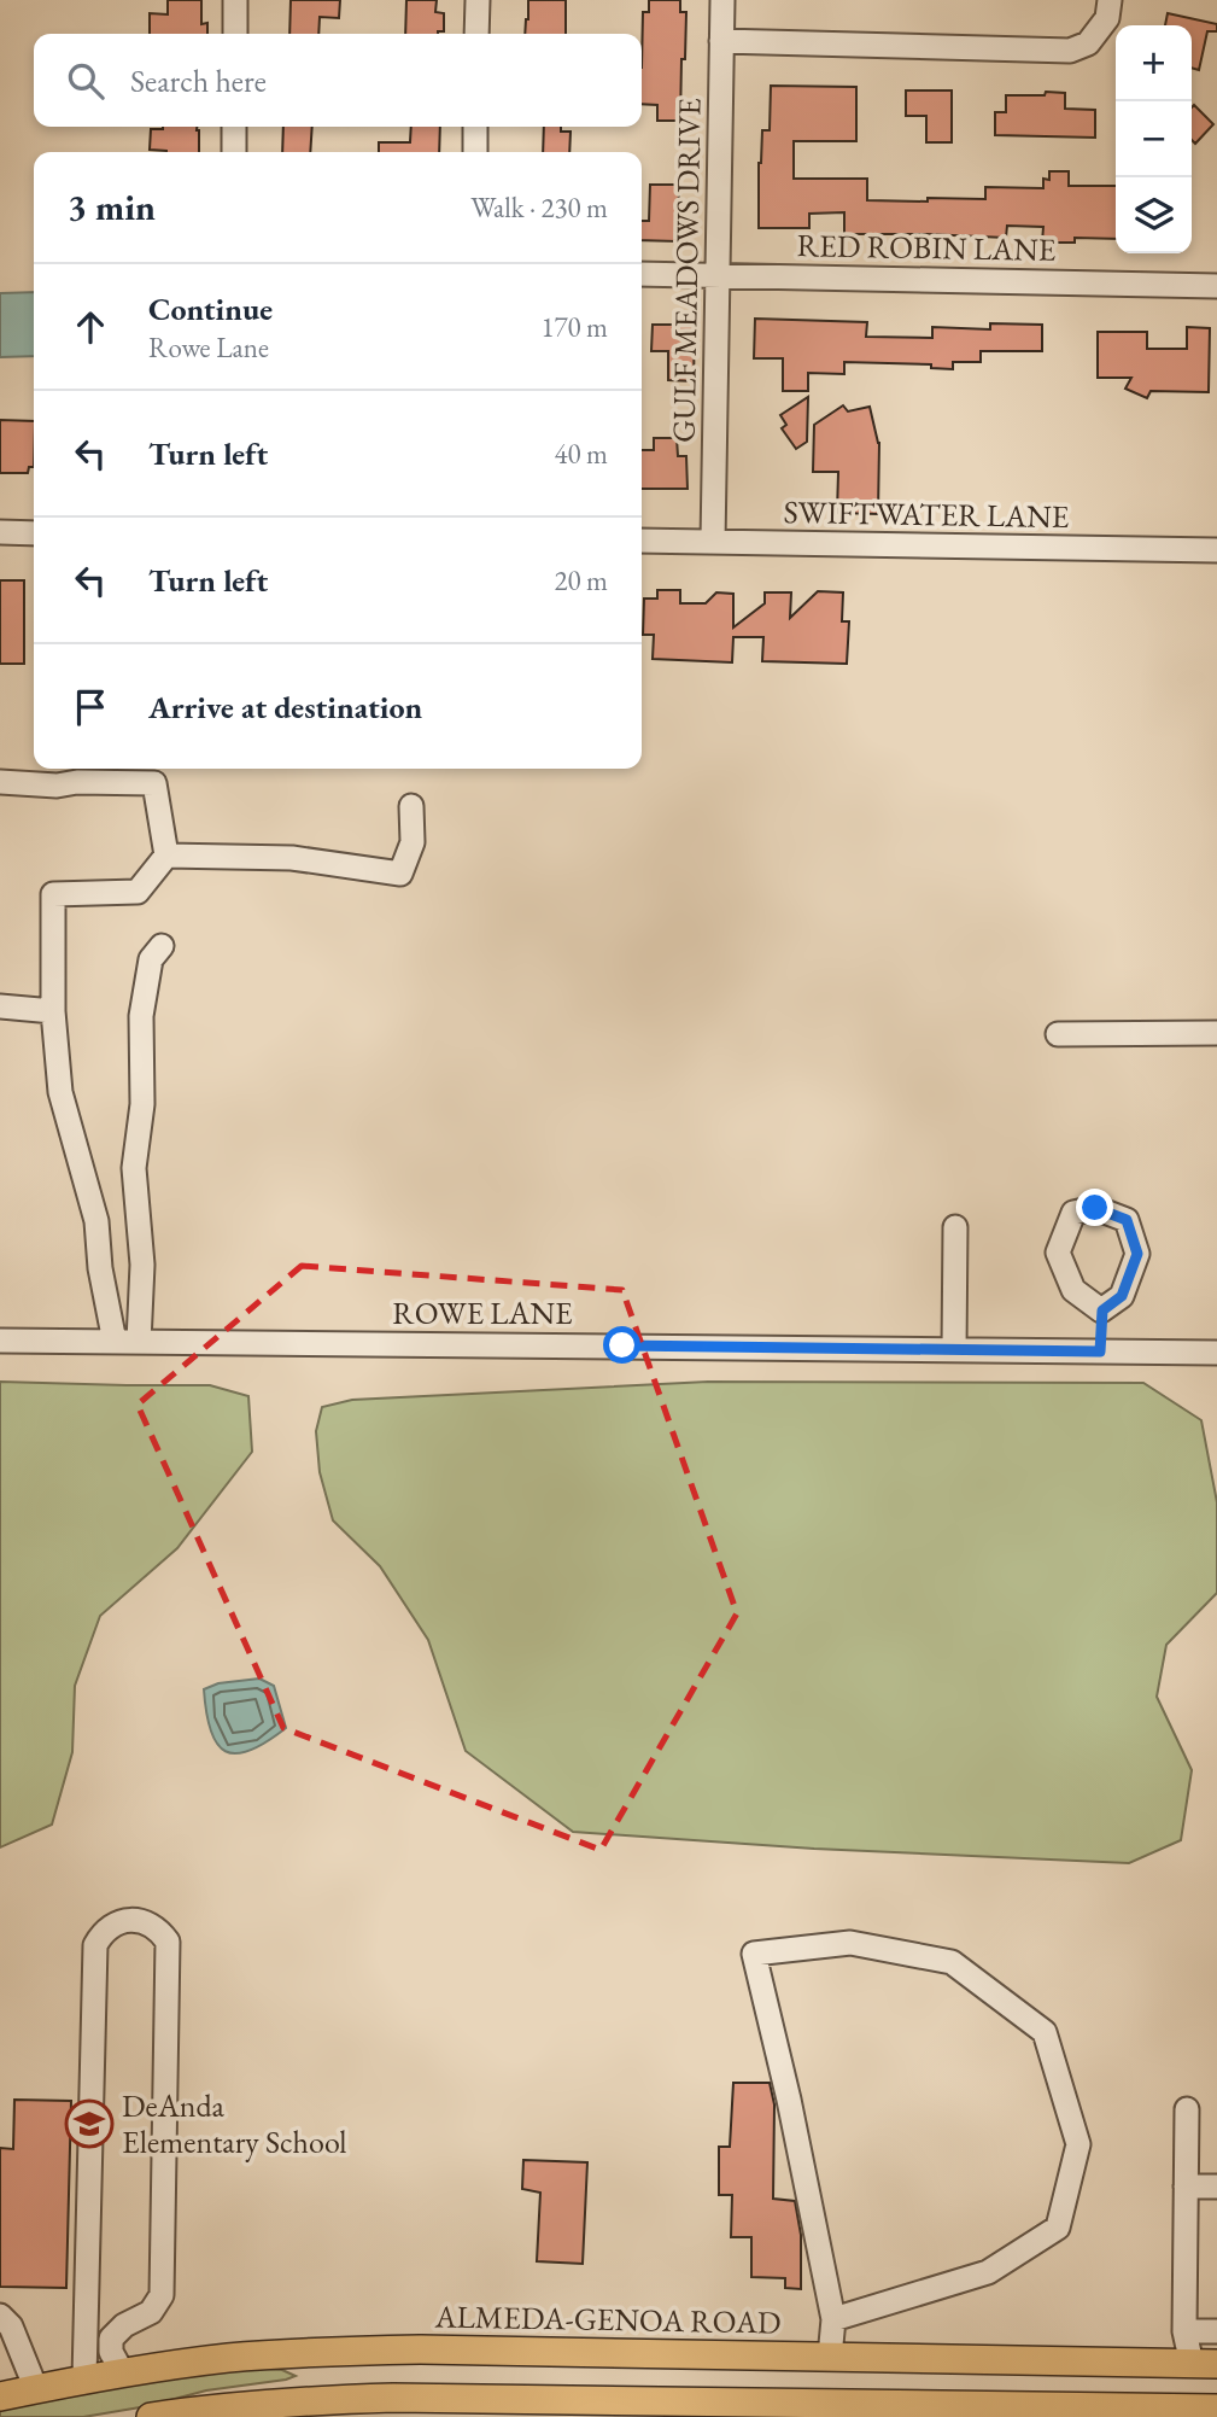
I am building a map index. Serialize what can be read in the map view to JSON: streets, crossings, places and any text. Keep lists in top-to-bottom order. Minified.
{"streets":{"main road":["ALMEDA-GENOA ROAD"],"street":["RED ROBIN LANE","GULF MEADOWS DRIVE","SWIFTWATER LANE","ROWE LANE"]},"crossings":[["RED ROBIN LANE","GULF MEADOWS DRIVE"],["GULF MEADOWS DRIVE","SWIFTWATER LANE"]],"places":{"school or university":["DeAnda Elementary School"]},"page":{"map_buttons":["+","−"],"search":"Search here","heading":["3 min","Walk · 230 m"],"list":[["Continue","Rowe Lane","170 m"],["Turn left","40 m"],["Turn left","20 m"],"Arrive at destination"]}}
